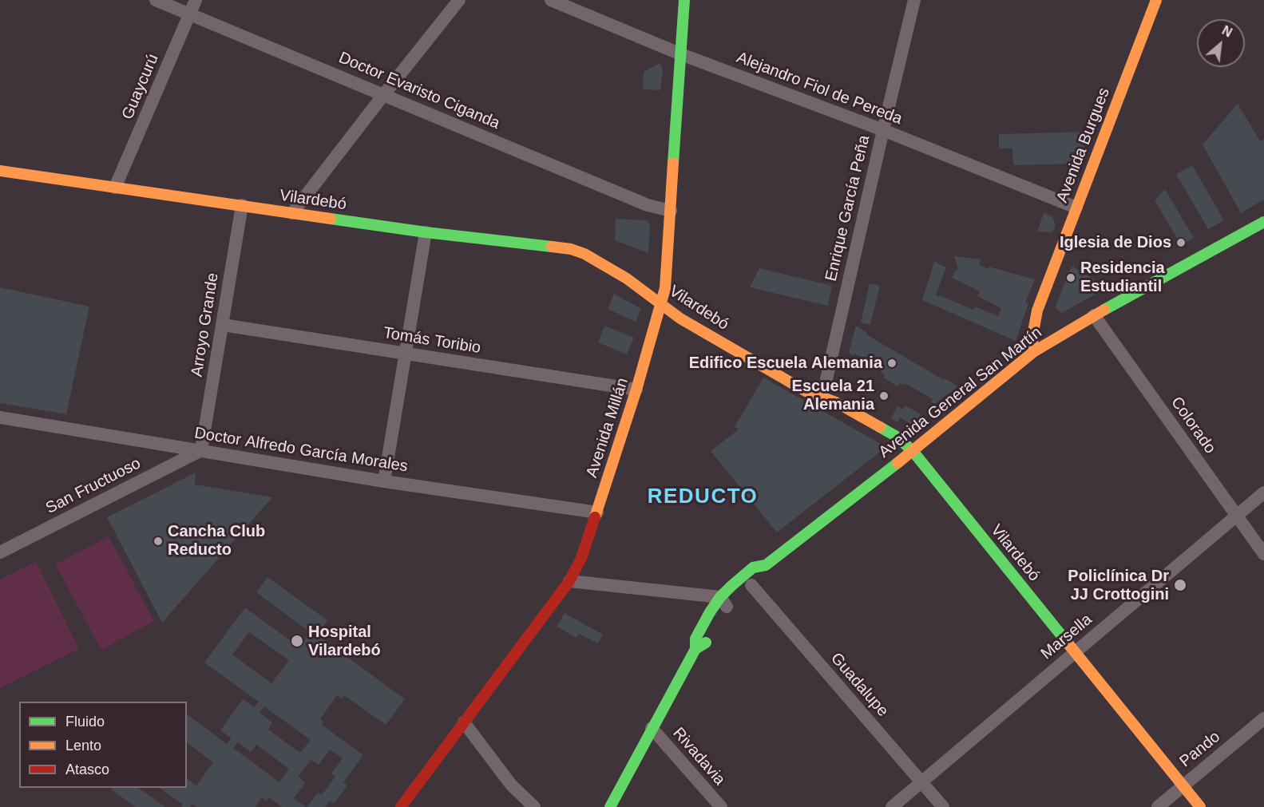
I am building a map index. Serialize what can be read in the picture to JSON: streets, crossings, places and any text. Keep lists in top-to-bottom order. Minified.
{"streets":{"street":["Guaycurú","Alejandro Fiol de Pereda","Doctor Evaristo Ciganda","Avenida Burgues","Vilardebó","Enrique García Peña","Arroyo Grande","Tomás Toribio","Avenida General San Martín","Colorado","Avenida Millán","Doctor Alfredo García Morales","San Fructuoso","Marsella","Guadalupe","Pando","Rivadavia"]},"crossings":[["Guaycurú","Doctor Evaristo Ciganda"],["Guaycurú","Vilardebó"],["Alejandro Fiol de Pereda","Avenida Burgues"],["Alejandro Fiol de Pereda","Enrique García Peña"],["Alejandro Fiol de Pereda","Avenida Millán"],["Doctor Evaristo Ciganda","Avenida Millán"],["Avenida Burgues","Avenida General San Martín"],["Vilardebó","Enrique García Peña"],["Vilardebó","Arroyo Grande"],["Vilardebó","Avenida General San Martín"],["Vilardebó","Avenida Millán"],["Vilardebó","Marsella"],["Vilardebó","Pando"],["Arroyo Grande","Tomás Toribio"],["Arroyo Grande","Doctor Alfredo García Morales"],["Arroyo Grande","San Fructuoso"],["Tomás Toribio","Avenida Millán"],["Avenida General San Martín","Colorado"],["Avenida General San Martín","Guadalupe"],["Avenida General San Martín","Rivadavia"],["Colorado","Marsella"],["Avenida Millán","Doctor Alfredo García Morales"],["Doctor Alfredo García Morales","San Fructuoso"],["Marsella","Guadalupe"]],"districts":["REDUCTO"],"places":["Iglesia de Dios","Residencia Estudiantil","Edifico Escuela Alemania","Escuela 21 Alemania","Cancha Club Reducto","Policlínica Dr JJ Crottogini","Hospital Vilardebó"],"legend":["Fluido","Lento","Atasco"],"north":"top right"}
